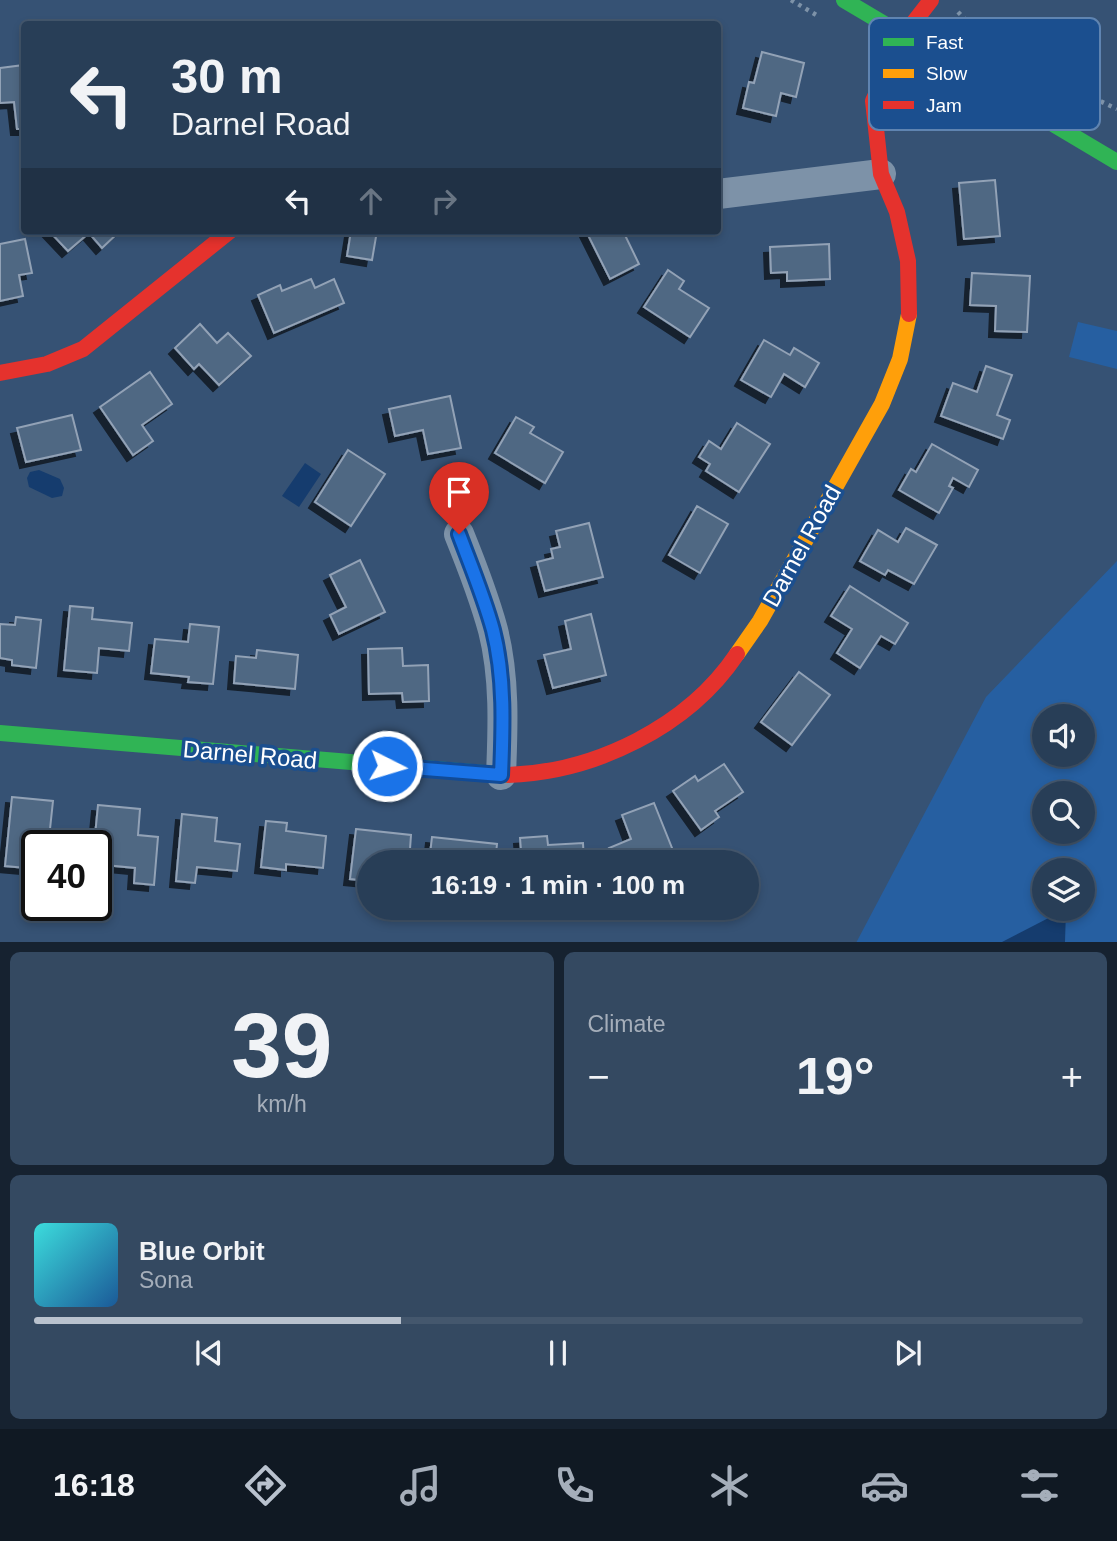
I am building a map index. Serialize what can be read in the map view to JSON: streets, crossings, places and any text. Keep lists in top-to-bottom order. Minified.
{"streets":{"street":["Darnel Road"]},"legend":["Fast","Slow","Jam"],"page":{"turn":["30 m","Darnel Road"],"limit":"40","trip":"16:19 · 1 min · 100 m","tile":[["39","km/h"],"Climate"],"heat":["−","19°","+"],"song":["Blue Orbit","Sona"],"tabs":"16:18"}}
